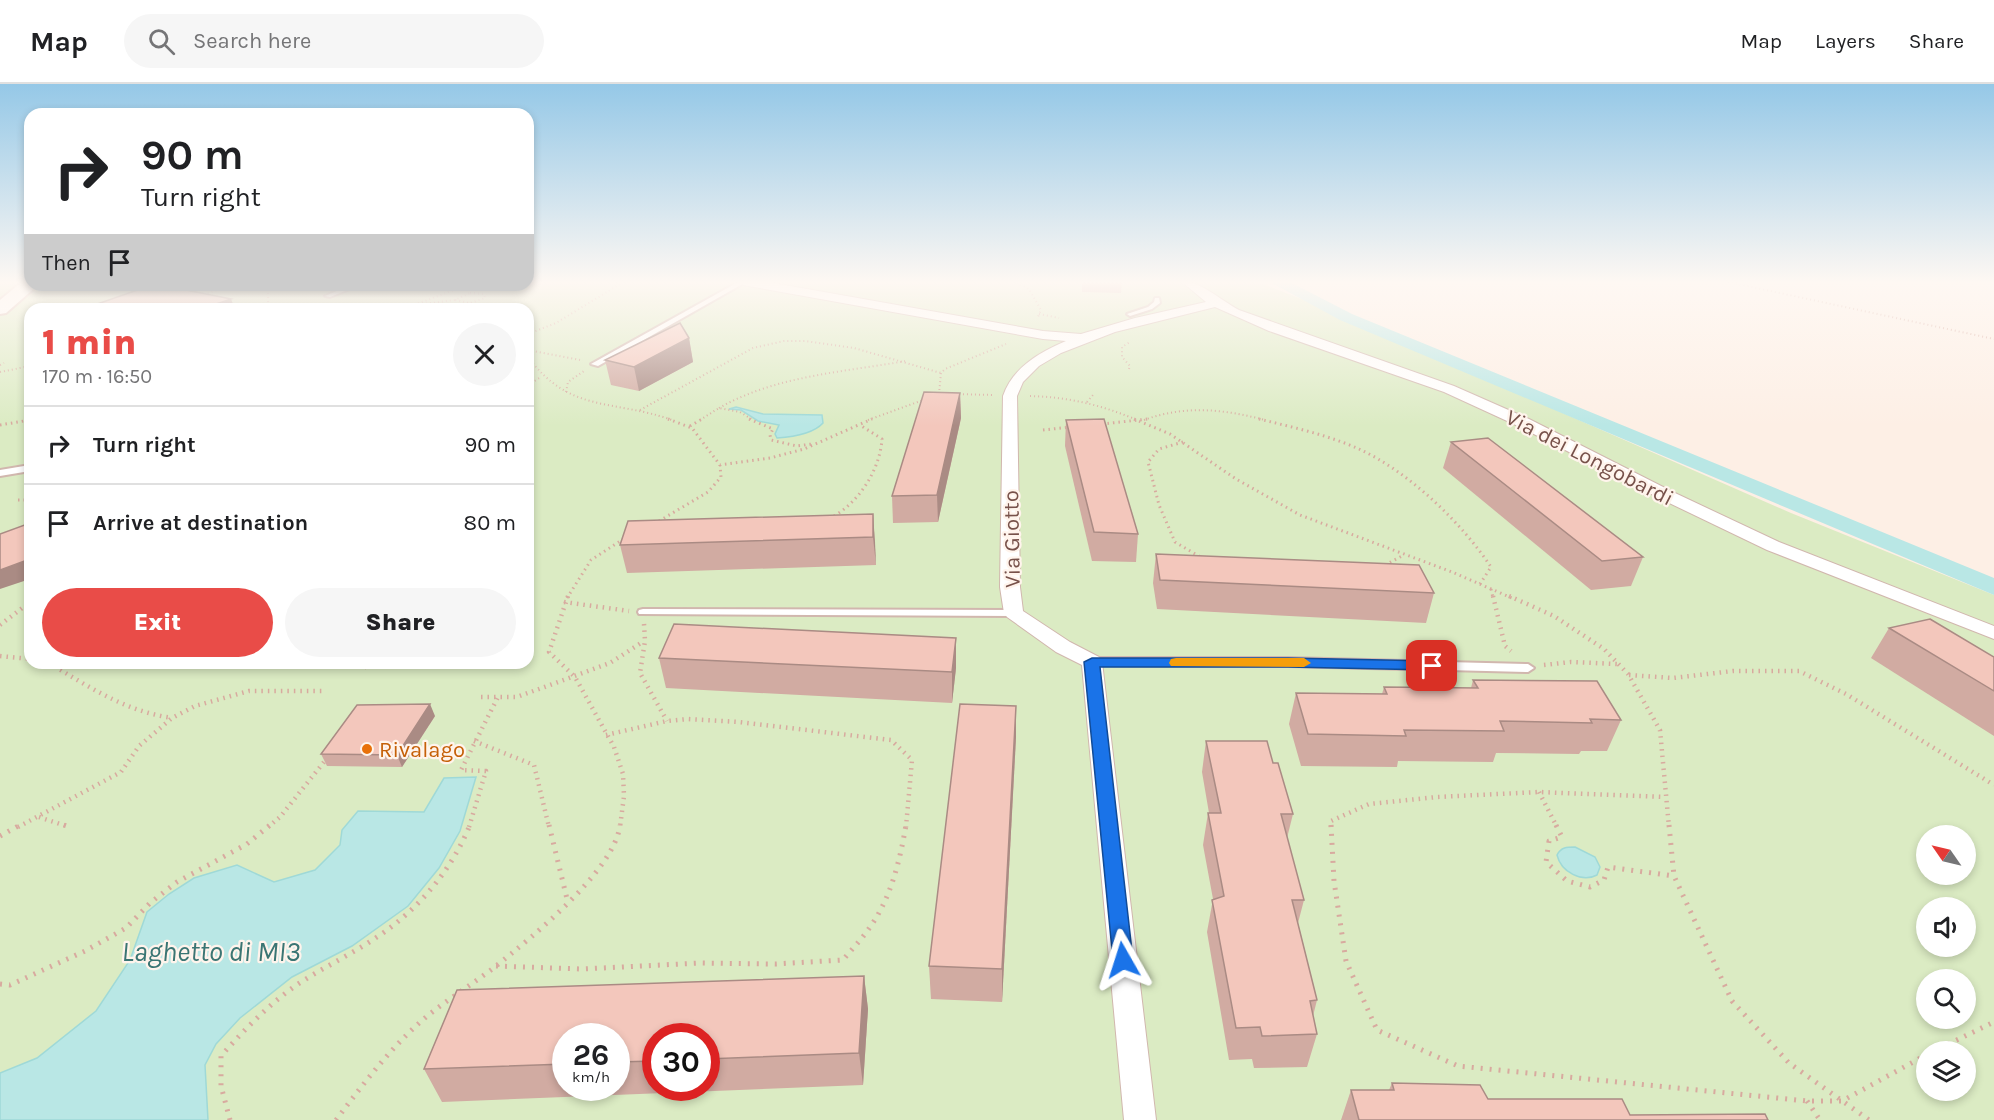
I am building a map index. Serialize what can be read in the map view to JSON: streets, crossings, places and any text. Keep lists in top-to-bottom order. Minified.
{"streets":{"street":["Via dei Longobardi","Via Giotto"]},"water":["Laghetto di MI3"],"places":["Rivalago"],"north":"top left","page":{"header":"Map","search":"Search here","nav":["Map","Layers","Share"],"turn":["90 m","Turn right"],"then":"Then","heading":["1 min","170 m · 16:50"],"list":[{"name":"Turn right","value":"90 m"},{"name":"Arrive at destination","value":"80 m"}],"buttons":["Exit","Share"],"speed":"26 km/h","limit":"30"}}
